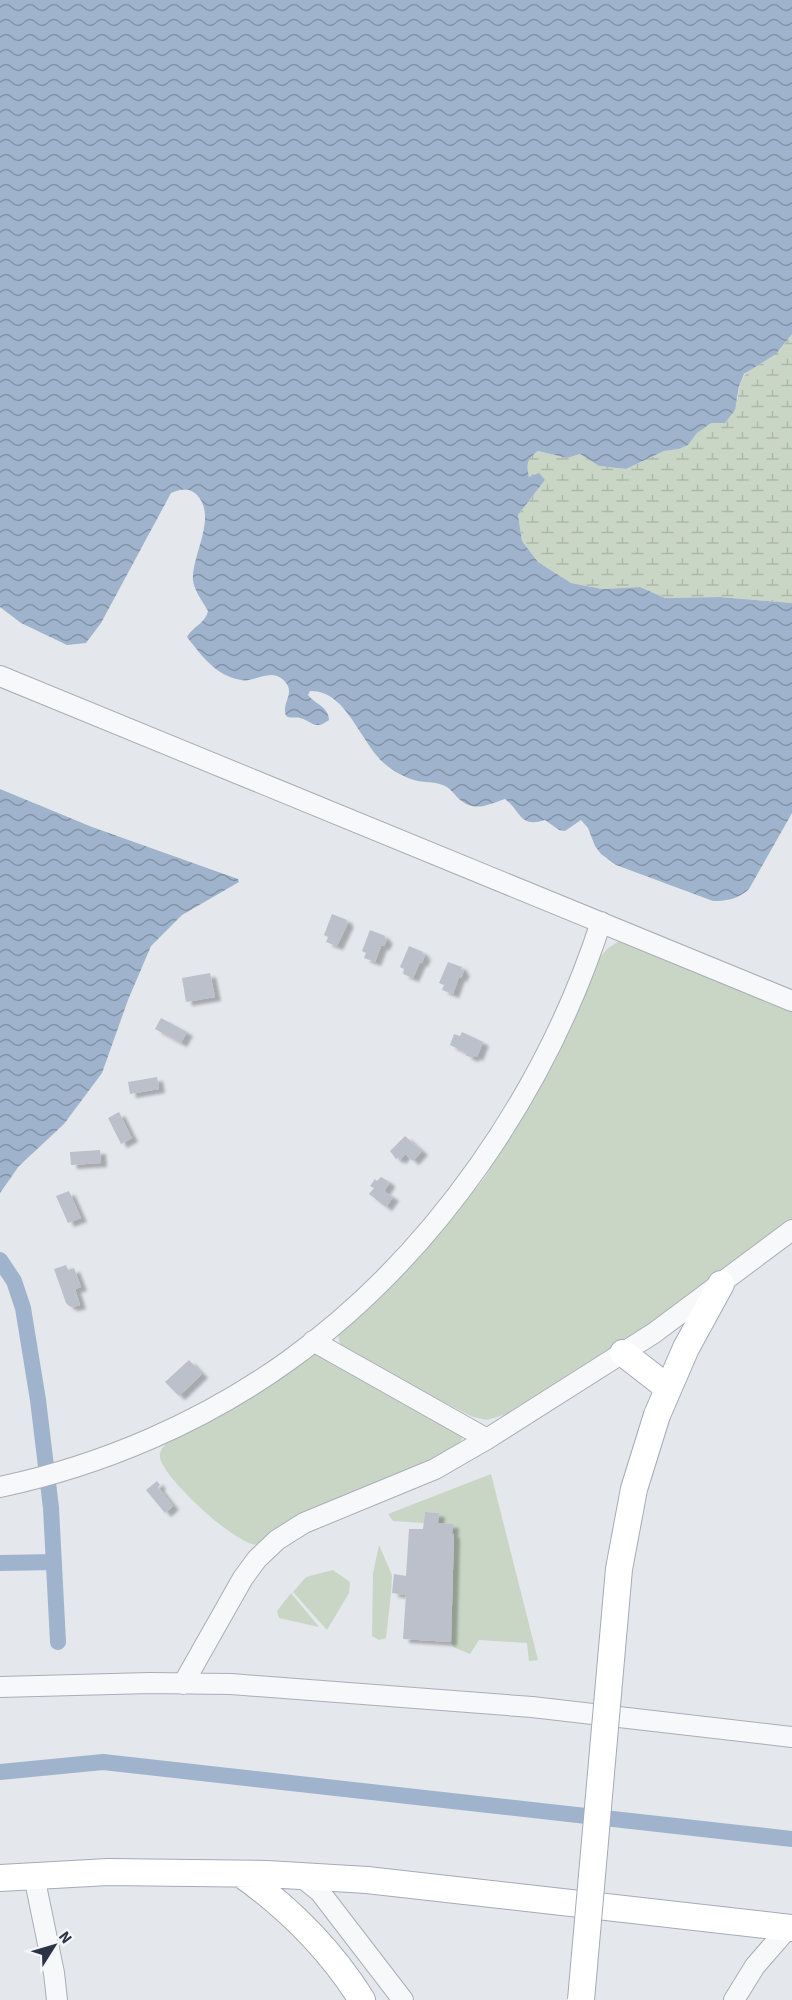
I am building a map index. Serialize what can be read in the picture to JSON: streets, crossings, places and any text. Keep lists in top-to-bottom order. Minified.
{"north":"top right"}
